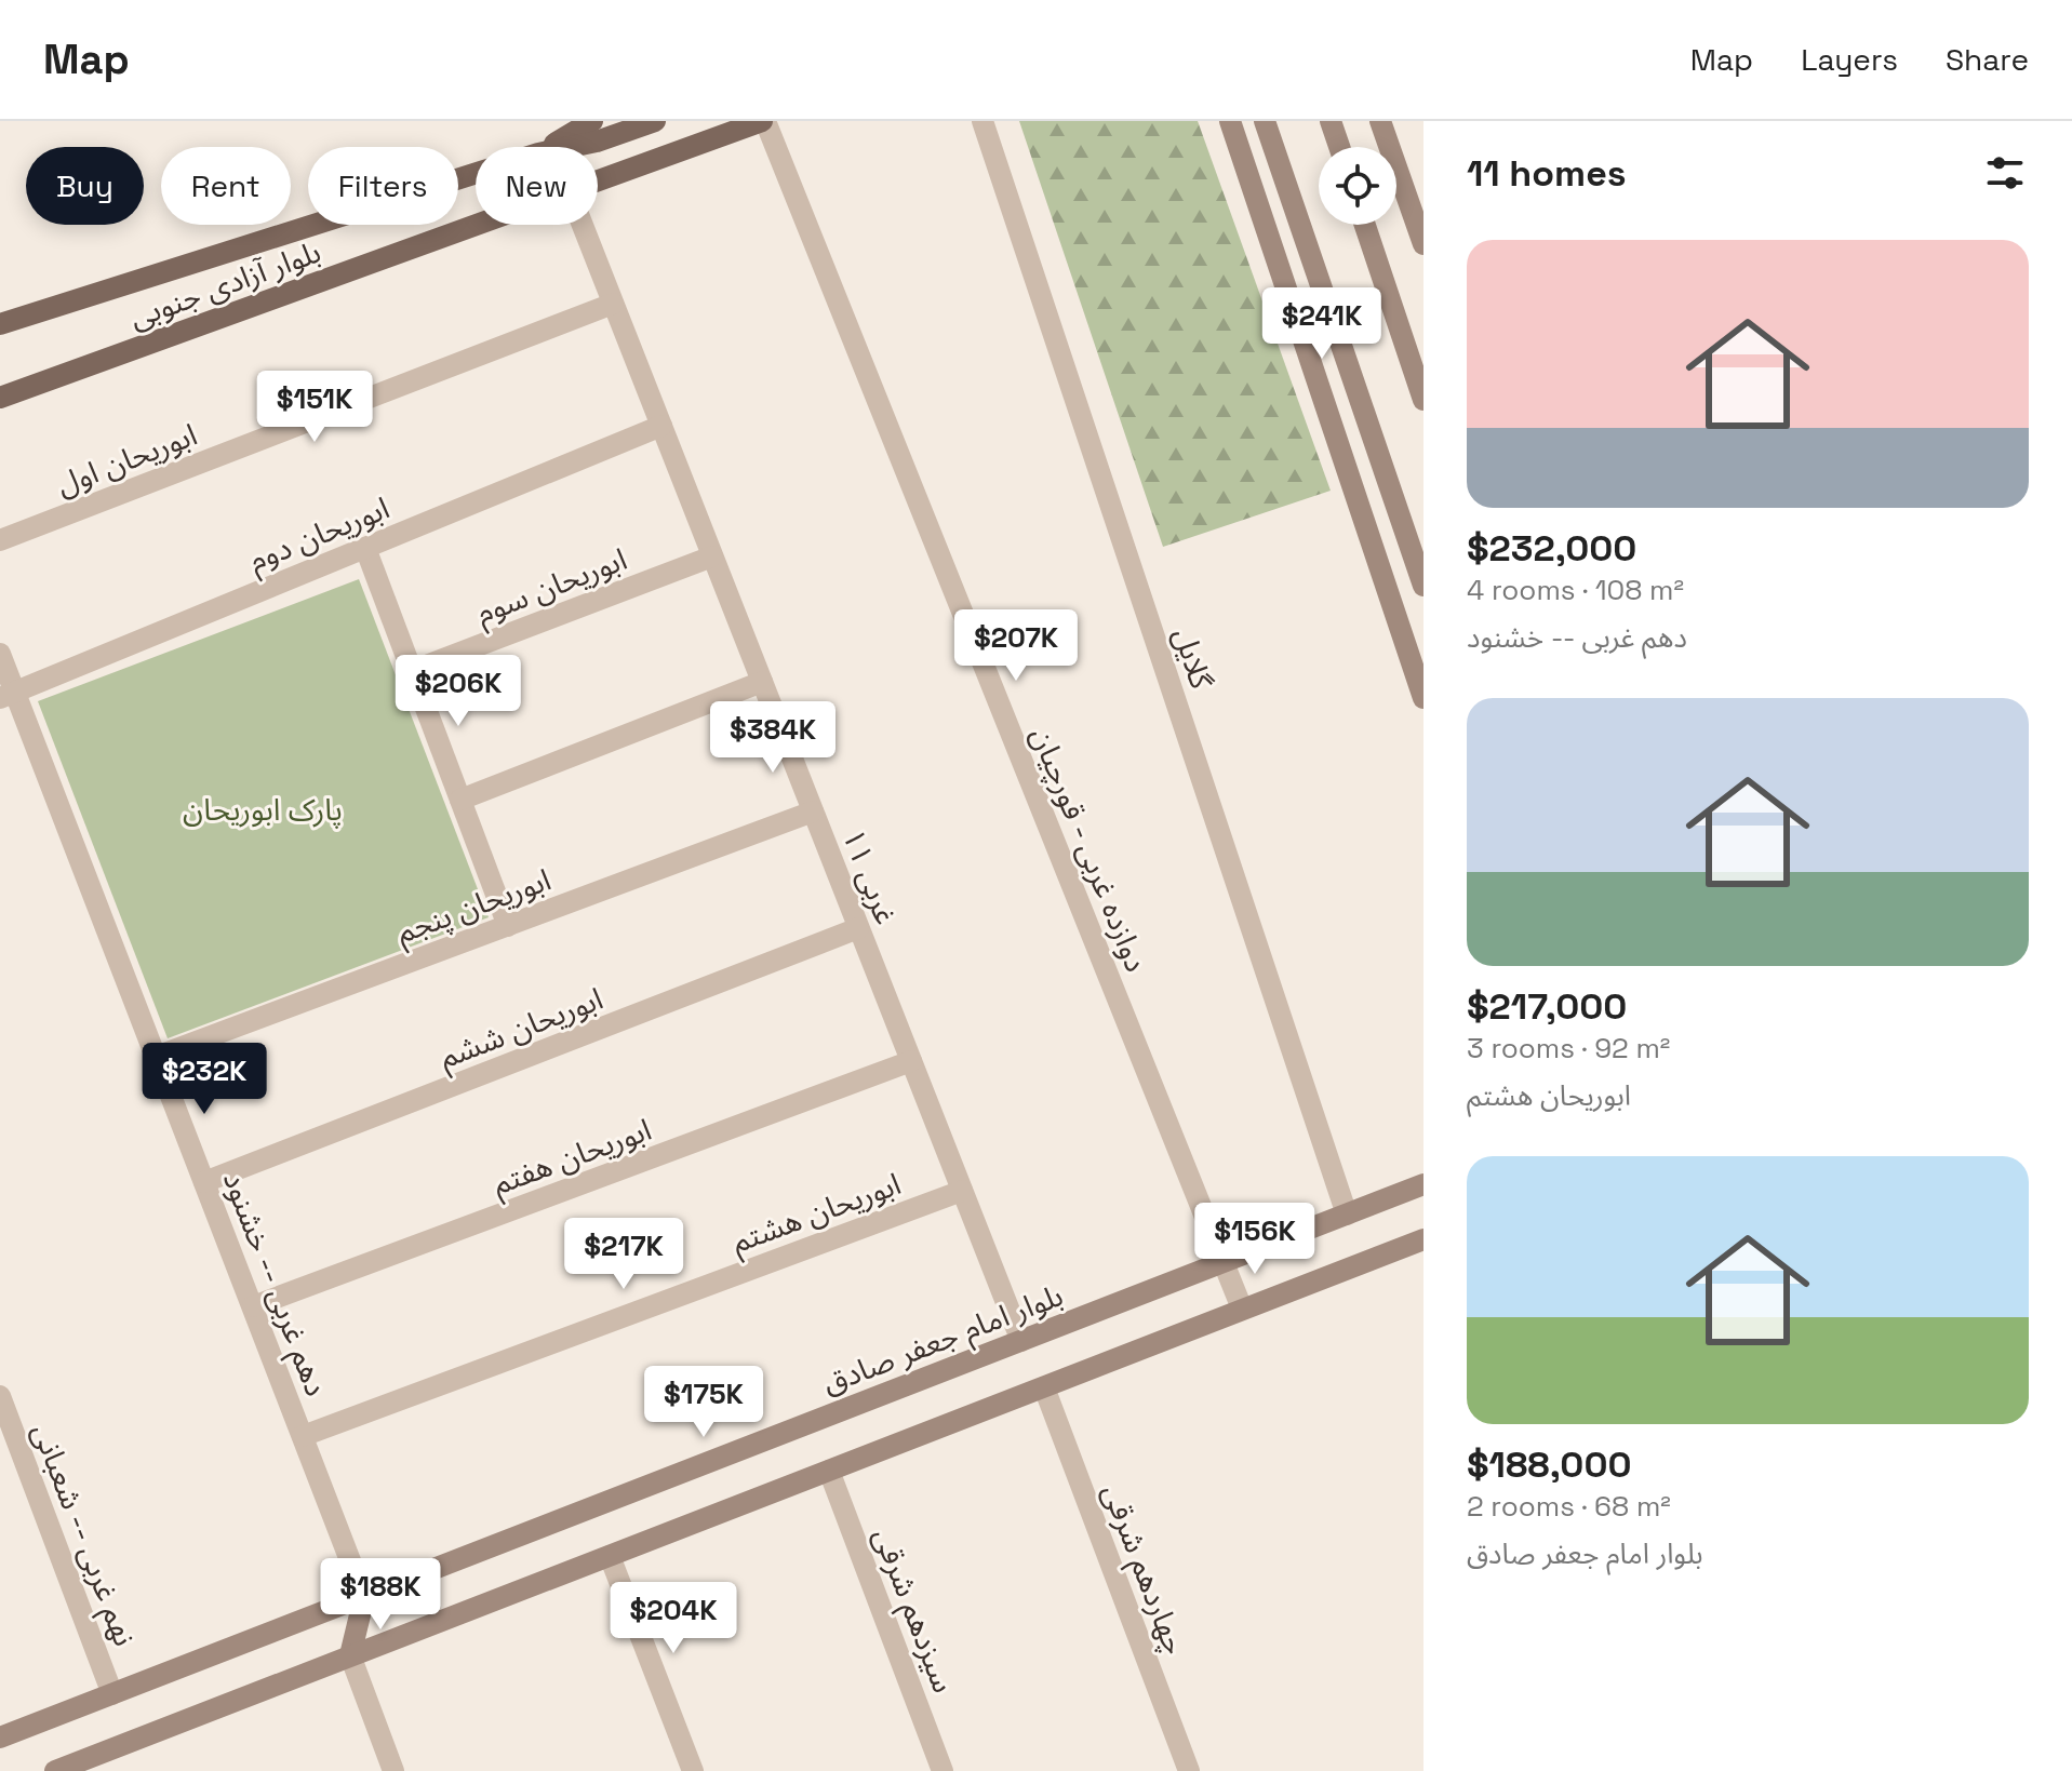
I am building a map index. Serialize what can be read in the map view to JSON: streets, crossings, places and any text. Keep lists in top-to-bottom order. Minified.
{"streets":{"main road":["بلوار آزادی جنوبی","بلوار امام جعفر صادق"],"street":["ابوریحان اول","ابوریحان دوم","ابوریحان سوم","گلایل","دوازده غربی - قورچیان","۱۱ غربی","ابوریحان پنجم","ابوریحان ششم","ابوریحان هفتم","ابوریحان هشتم","دهم غربی -- خشنود","نهم غربی -- شعبانی","چهاردهم شرقی","سیزدهم شرقی"]},"crossings":[["بلوار آزادی جنوبی","دوازده غربی - قورچیان"],["ابوریحان اول","۱۱ غربی"],["ابوریحان دوم","۱۱ غربی"],["ابوریحان دوم","دهم غربی -- خشنود"],["ابوریحان سوم","۱۱ غربی"],["گلایل","بلوار امام جعفر صادق"],["دوازده غربی - قورچیان","بلوار امام جعفر صادق"],["۱۱ غربی","ابوریحان پنجم"],["۱۱ غربی","ابوریحان ششم"],["۱۱ غربی","ابوریحان هفتم"],["۱۱ غربی","ابوریحان هشتم"],["۱۱ غربی","بلوار امام جعفر صادق"],["ابوریحان پنجم","دهم غربی -- خشنود"],["ابوریحان ششم","دهم غربی -- خشنود"],["ابوریحان هفتم","دهم غربی -- خشنود"],["ابوریحان هشتم","دهم غربی -- خشنود"],["دهم غربی -- خشنود","بلوار امام جعفر صادق"],["بلوار امام جعفر صادق","نهم غربی -- شعبانی"]],"parks":["پارک ابوریحان"],"page":{"header":"Map","nav":["Map","Layers","Share"],"heading":"11 homes","chip":["Buy","Rent","Filters","New"],"list":[{"name":"$232,000","note":"4 rooms · 108 m² · دهم غربی -- خشنود"},{"name":"$217,000","note":"3 rooms · 92 m² · ابوریحان هشتم"},{"name":"$188,000","note":"2 rooms · 68 m² · بلوار امام جعفر صادق"}],"price":["$241K","$151K","$207K","$206K","$384K","$232K","$156K","$217K","$175K","$188K","$204K"]}}
